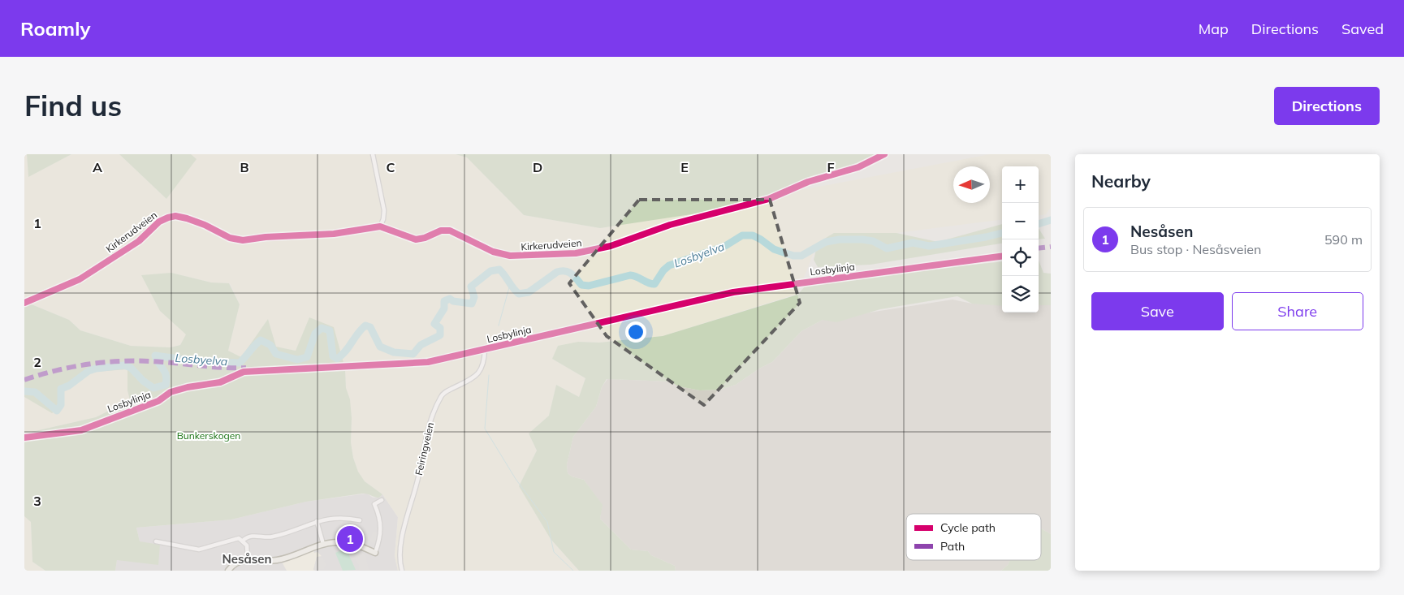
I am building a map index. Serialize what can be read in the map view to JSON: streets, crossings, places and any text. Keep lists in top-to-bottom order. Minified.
{"streets":{"street":["Kirkerudveien","Feiringveien"],"cycle path":["Losbylinja"]},"districts":["Nesåsen"],"water":["Losbyelva"],"parks":["Bunkerskogen"],"legend":["Cycle path","Path"],"north":"left","page":{"header":"Roamly","nav":["Map","Directions","Saved"],"buttons":["Directions",["Save","Share"]],"title":"Find us","heading":"Nearby","map_buttons":["+","−"],"list":[{"mark":"1","name":"Nesåsen","note":"Bus stop · Nesåsveien","value":"590 m"}],"pins":"1"},"grid":{"columns":["A","B","C","D","E","F"],"rows":["1","2","3"]}}
